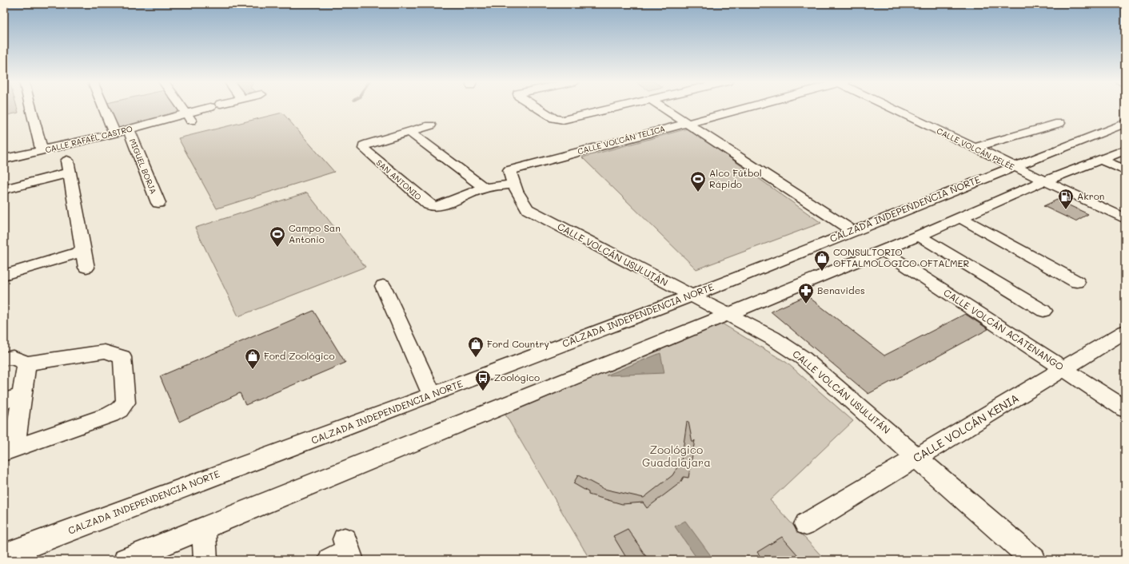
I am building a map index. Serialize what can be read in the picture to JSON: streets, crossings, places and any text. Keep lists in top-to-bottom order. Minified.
{"streets":{"street":["CALLE RAFAÉL CASTRO","CALLE VOLCÁN TELICA","CALLE VOLCÁN PELÉE","MIGUEL BORJA","SAN ANTONIO","CALZADA INDEPENDENCIA NORTE","CALLE VOLCÁN USULUTÁN","CALLE VOLCÁN ACATENANGO","CALLE VOLCÁN KENIA"]},"crossings":[["CALLE RAFAÉL CASTRO","MIGUEL BORJA"],["CALLE VOLCÁN TELICA","CALLE VOLCÁN USULUTÁN"],["CALLE VOLCÁN PELÉE","CALZADA INDEPENDENCIA NORTE"],["SAN ANTONIO","CALLE VOLCÁN USULUTÁN"],["CALZADA INDEPENDENCIA NORTE","CALLE VOLCÁN USULUTÁN"],["CALLE VOLCÁN USULUTÁN","CALLE VOLCÁN KENIA"],["CALLE VOLCÁN ACATENANGO","CALLE VOLCÁN KENIA"]],"parks":["Zoológico Guadalajara"],"places":{"sports":["Alco Fútbol Rápido","Campo San Antonio"],"fuel station":["Akron"],"shop":["CONSULTORIO OFTALMOLOGICO OFTALMER","Ford Country","Ford Zoológico"],"pharmacy":["Benavides"],"bus stop":["Zoológico"]}}
